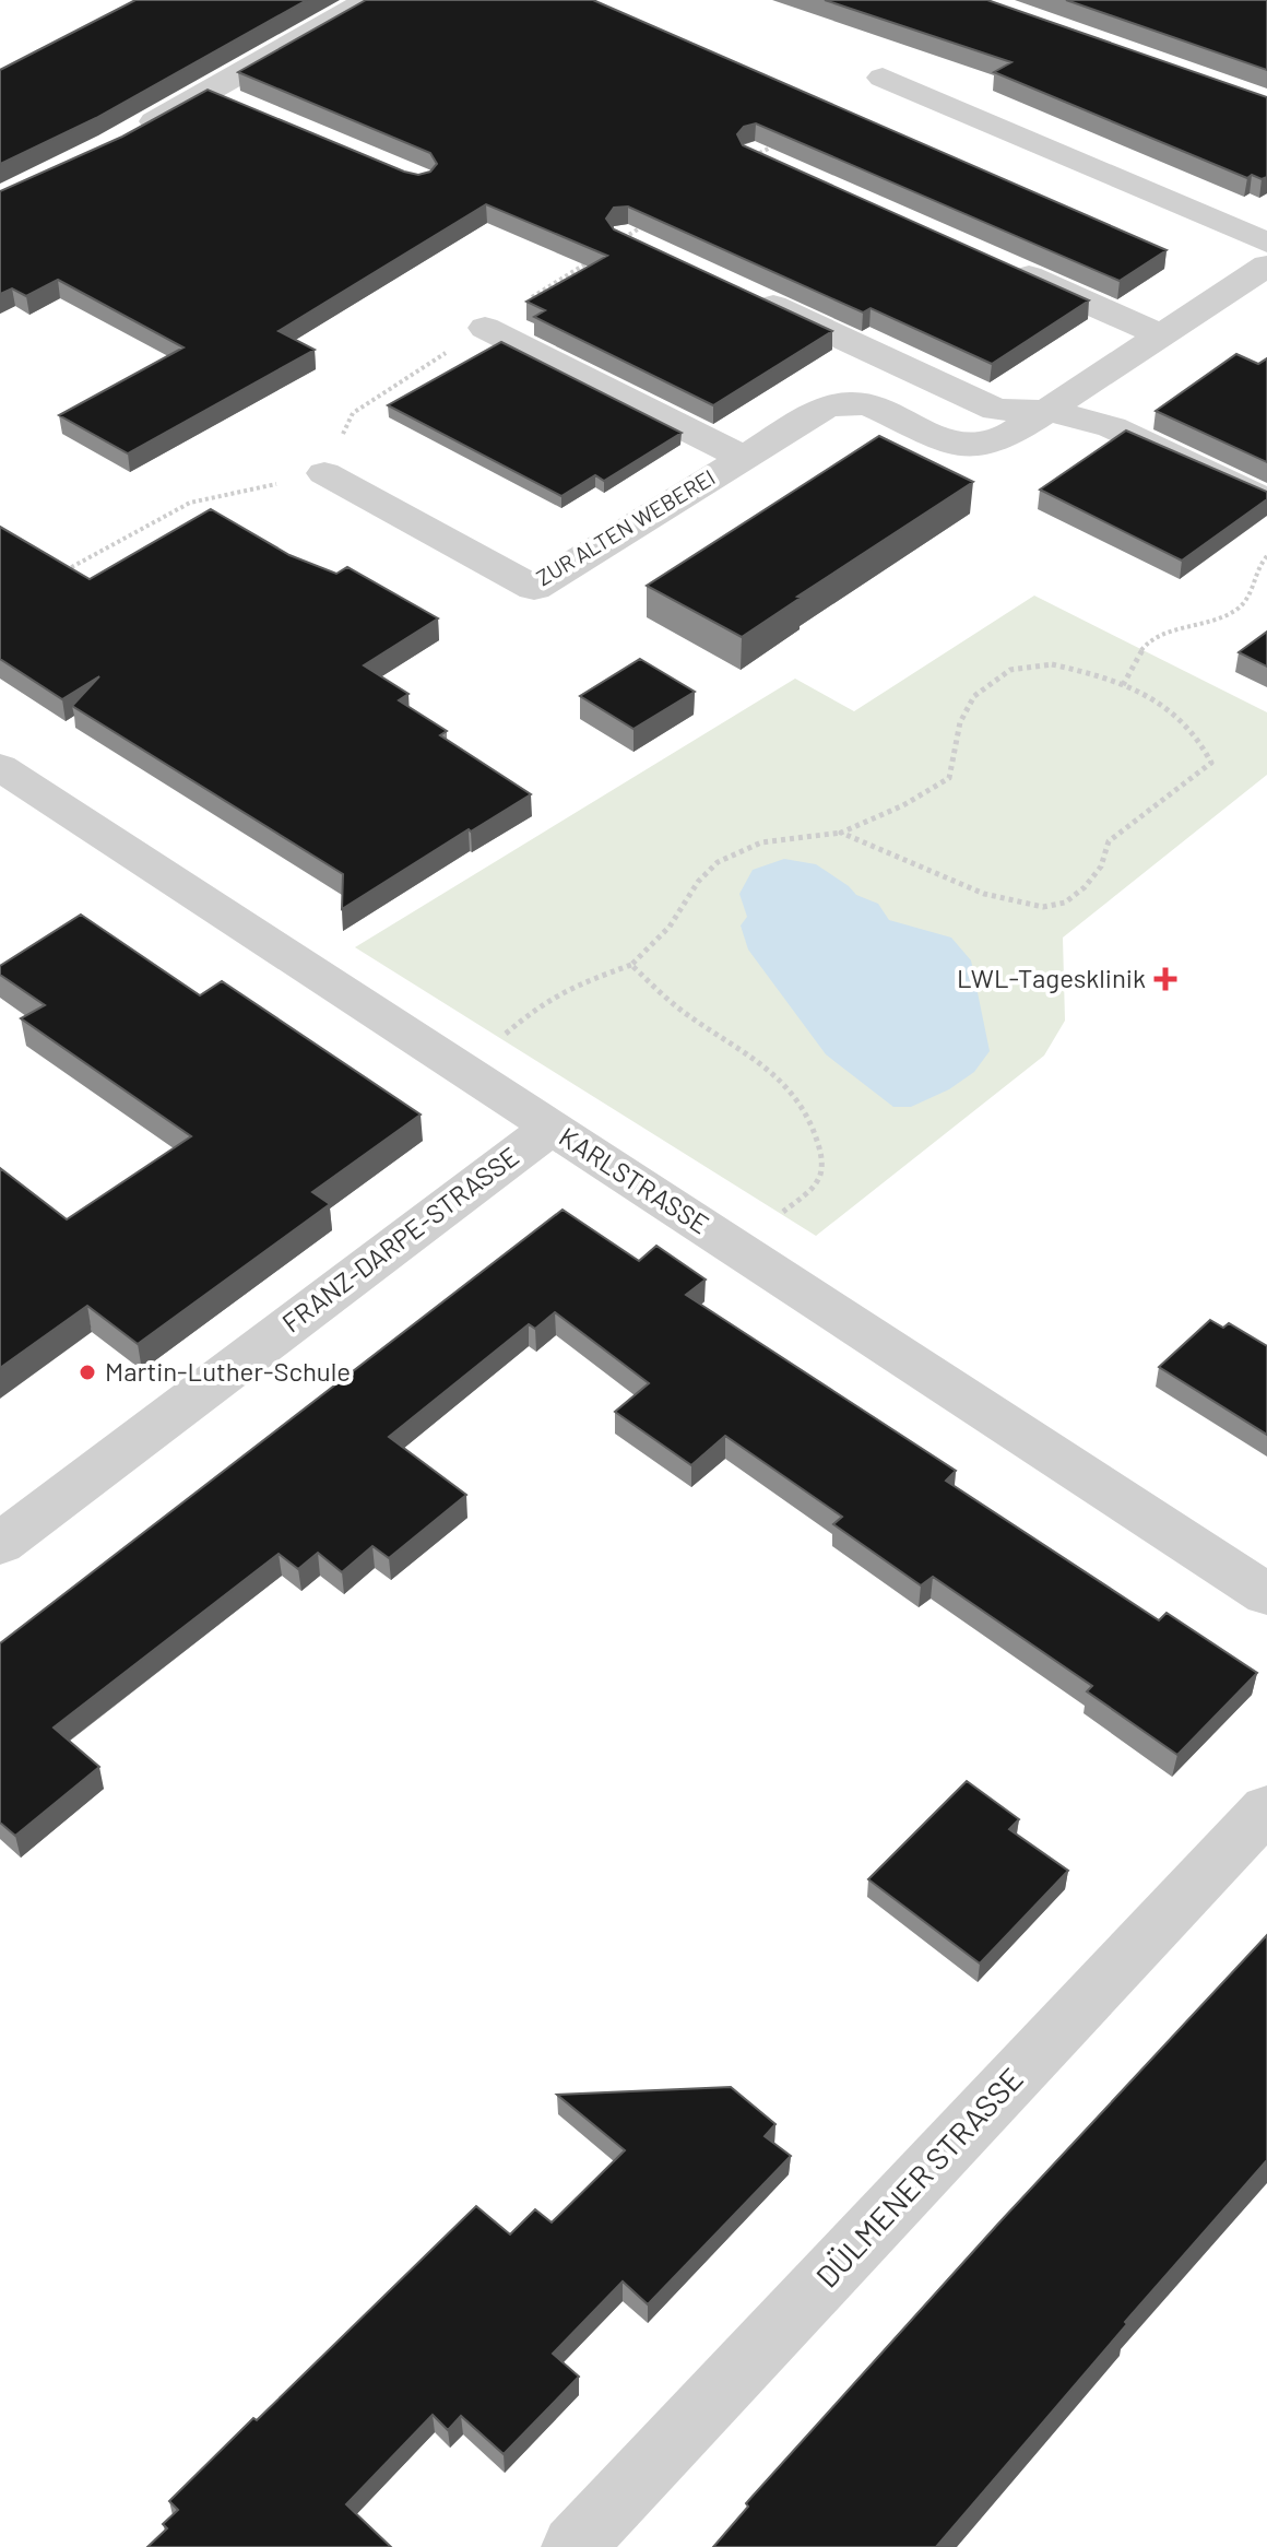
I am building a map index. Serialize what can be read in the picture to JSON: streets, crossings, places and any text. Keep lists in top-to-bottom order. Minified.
{"streets":{"street":["ZUR ALTEN WEBEREI","KARLSTRASSE","FRANZ-DARPE-STRASSE","DÜLMENER STRASSE"]},"crossings":[["KARLSTRASSE","FRANZ-DARPE-STRASSE"]],"places":{"health":["LWL-Tagesklinik"],"other":["Martin-Luther-Schule"]}}
